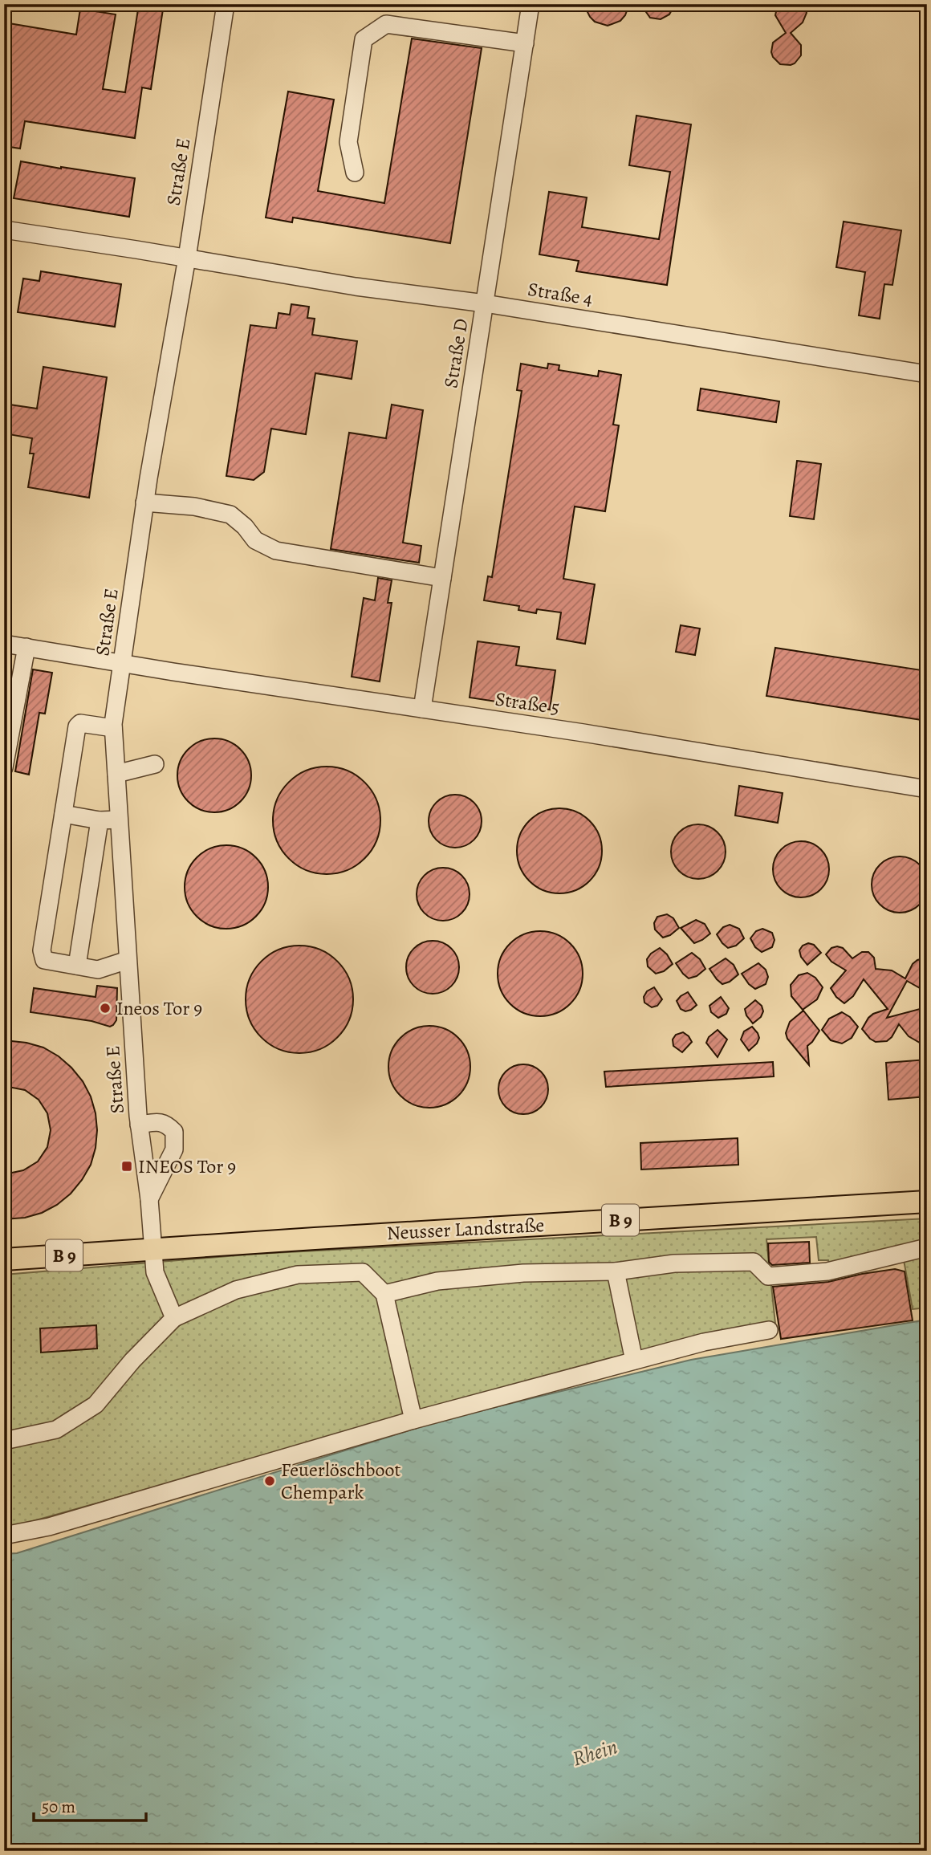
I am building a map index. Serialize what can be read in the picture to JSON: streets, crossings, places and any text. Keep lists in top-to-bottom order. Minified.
{"streets":{"main road":["B 9","Neusser Landstraße"],"lane":["Straße E","Straße 4","Straße D","Straße 5"]},"crossings":[["Straße E","Straße 4"],["Straße E","Straße 5"],["Straße E","Neusser Landstraße"],["Straße 4","Straße D"],["Straße D","Straße 5"]],"water":["Rhein"],"places":{"other":["Ineos Tor 9","Feuerlöschboot Chempark"],"transit":["INEOS Tor 9"]},"scale_bar":"50 m"}
